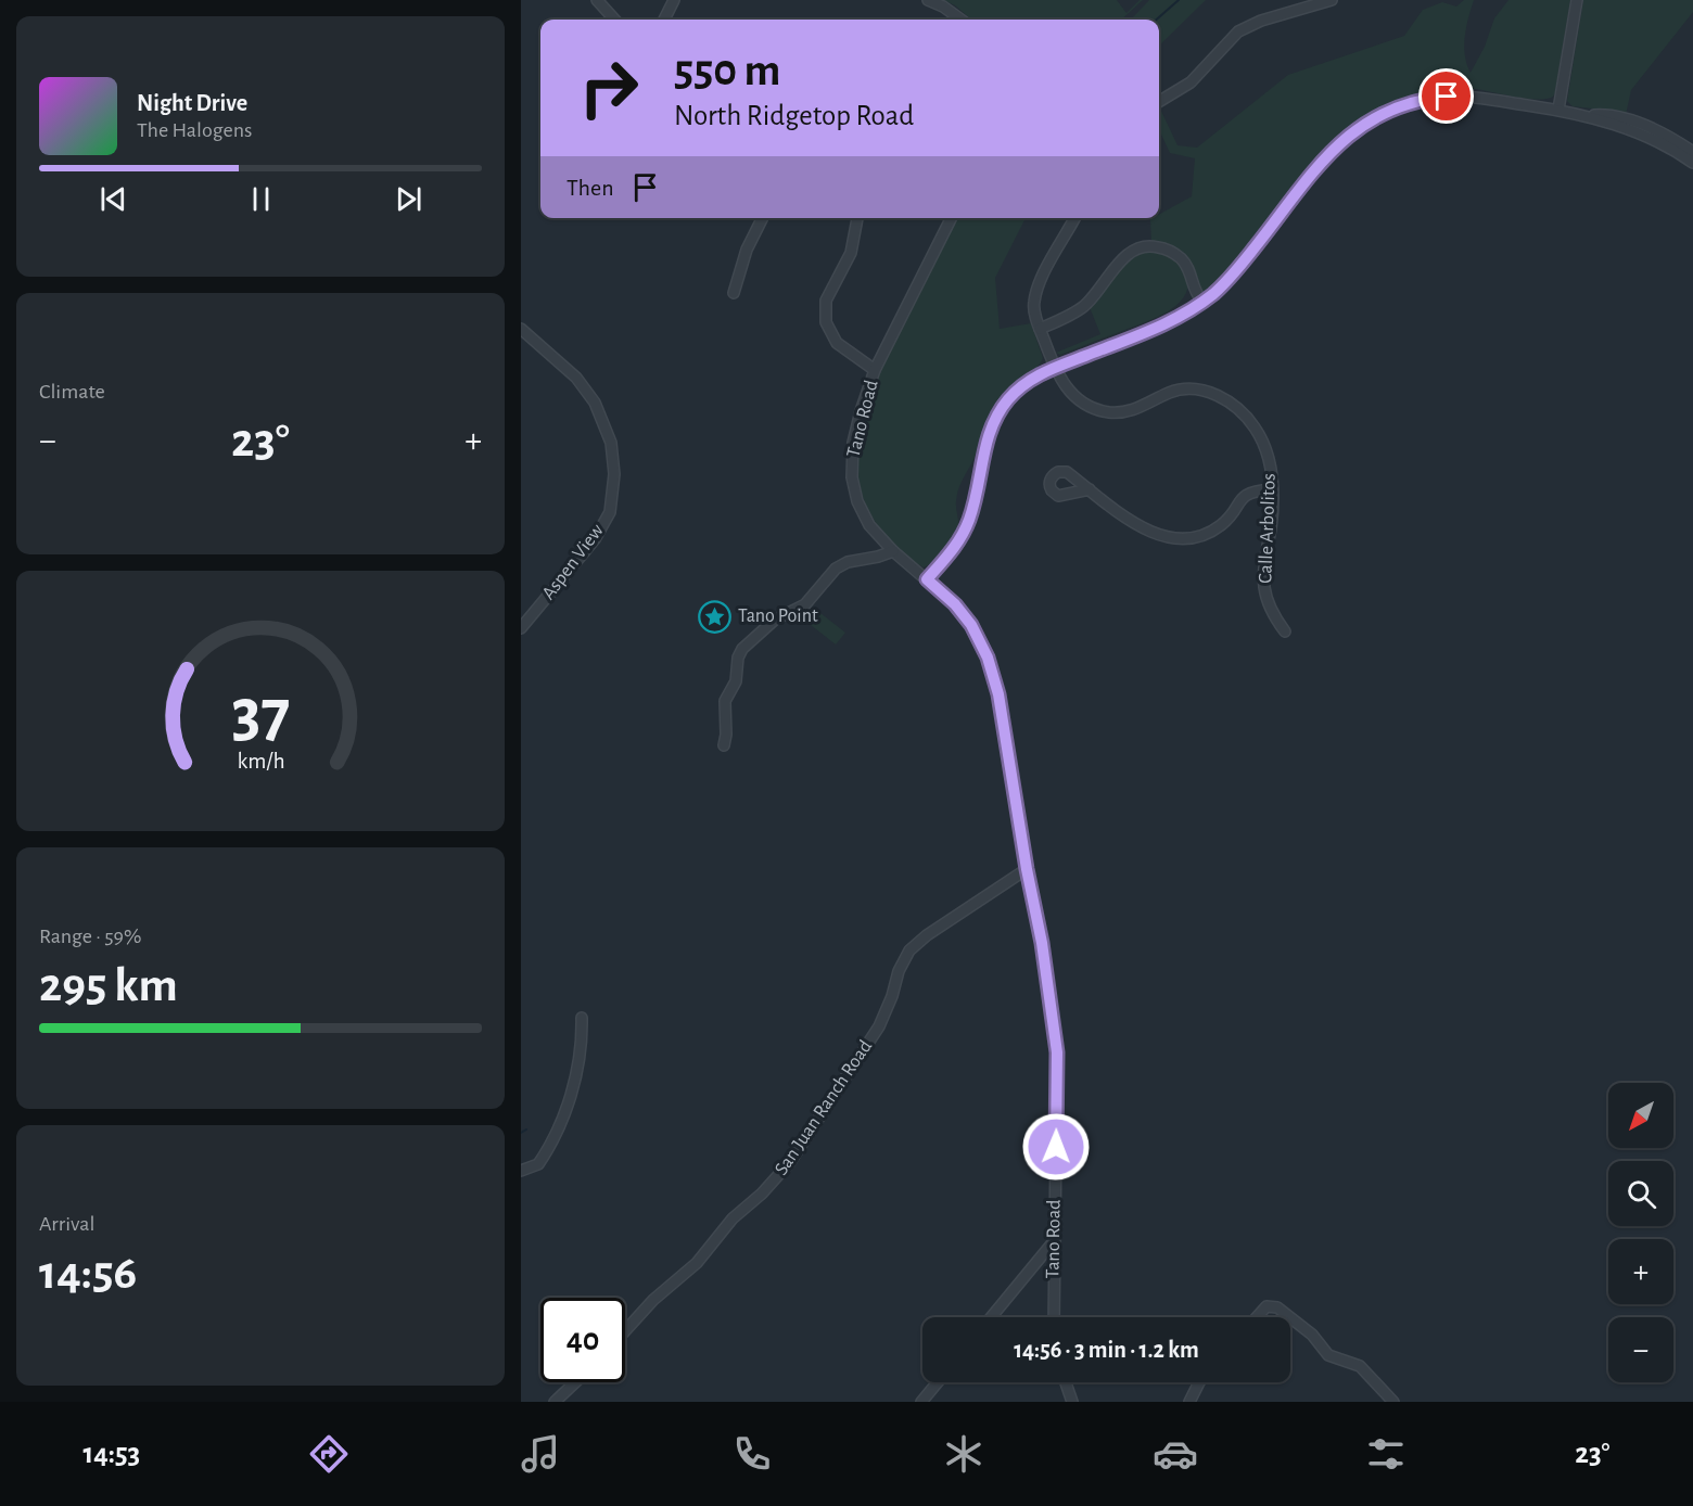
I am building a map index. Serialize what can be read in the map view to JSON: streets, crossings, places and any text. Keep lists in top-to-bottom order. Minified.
{"streets":{"street":["Tano Road","Calle Arbolitos","Aspen View","San Juan Ranch Road"]},"crossings":[["Tano Road","San Juan Ranch Road"]],"places":{"place":["Tano Point"]},"north":"bottom left","page":{"turn":["550 m","North Ridgetop Road"],"song":["Night Drive","The Halogens"],"then":"Then","tile":["Climate",["Range · 59%","295 km"],["Arrival","14:56"]],"heat":["−","23°","+"],"map_buttons":["+","−"],"limit":"40","trip":"14:56 · 3 min · 1.2 km","tabs":["14:53","23°"],"gauge":["37","km/h"]}}
